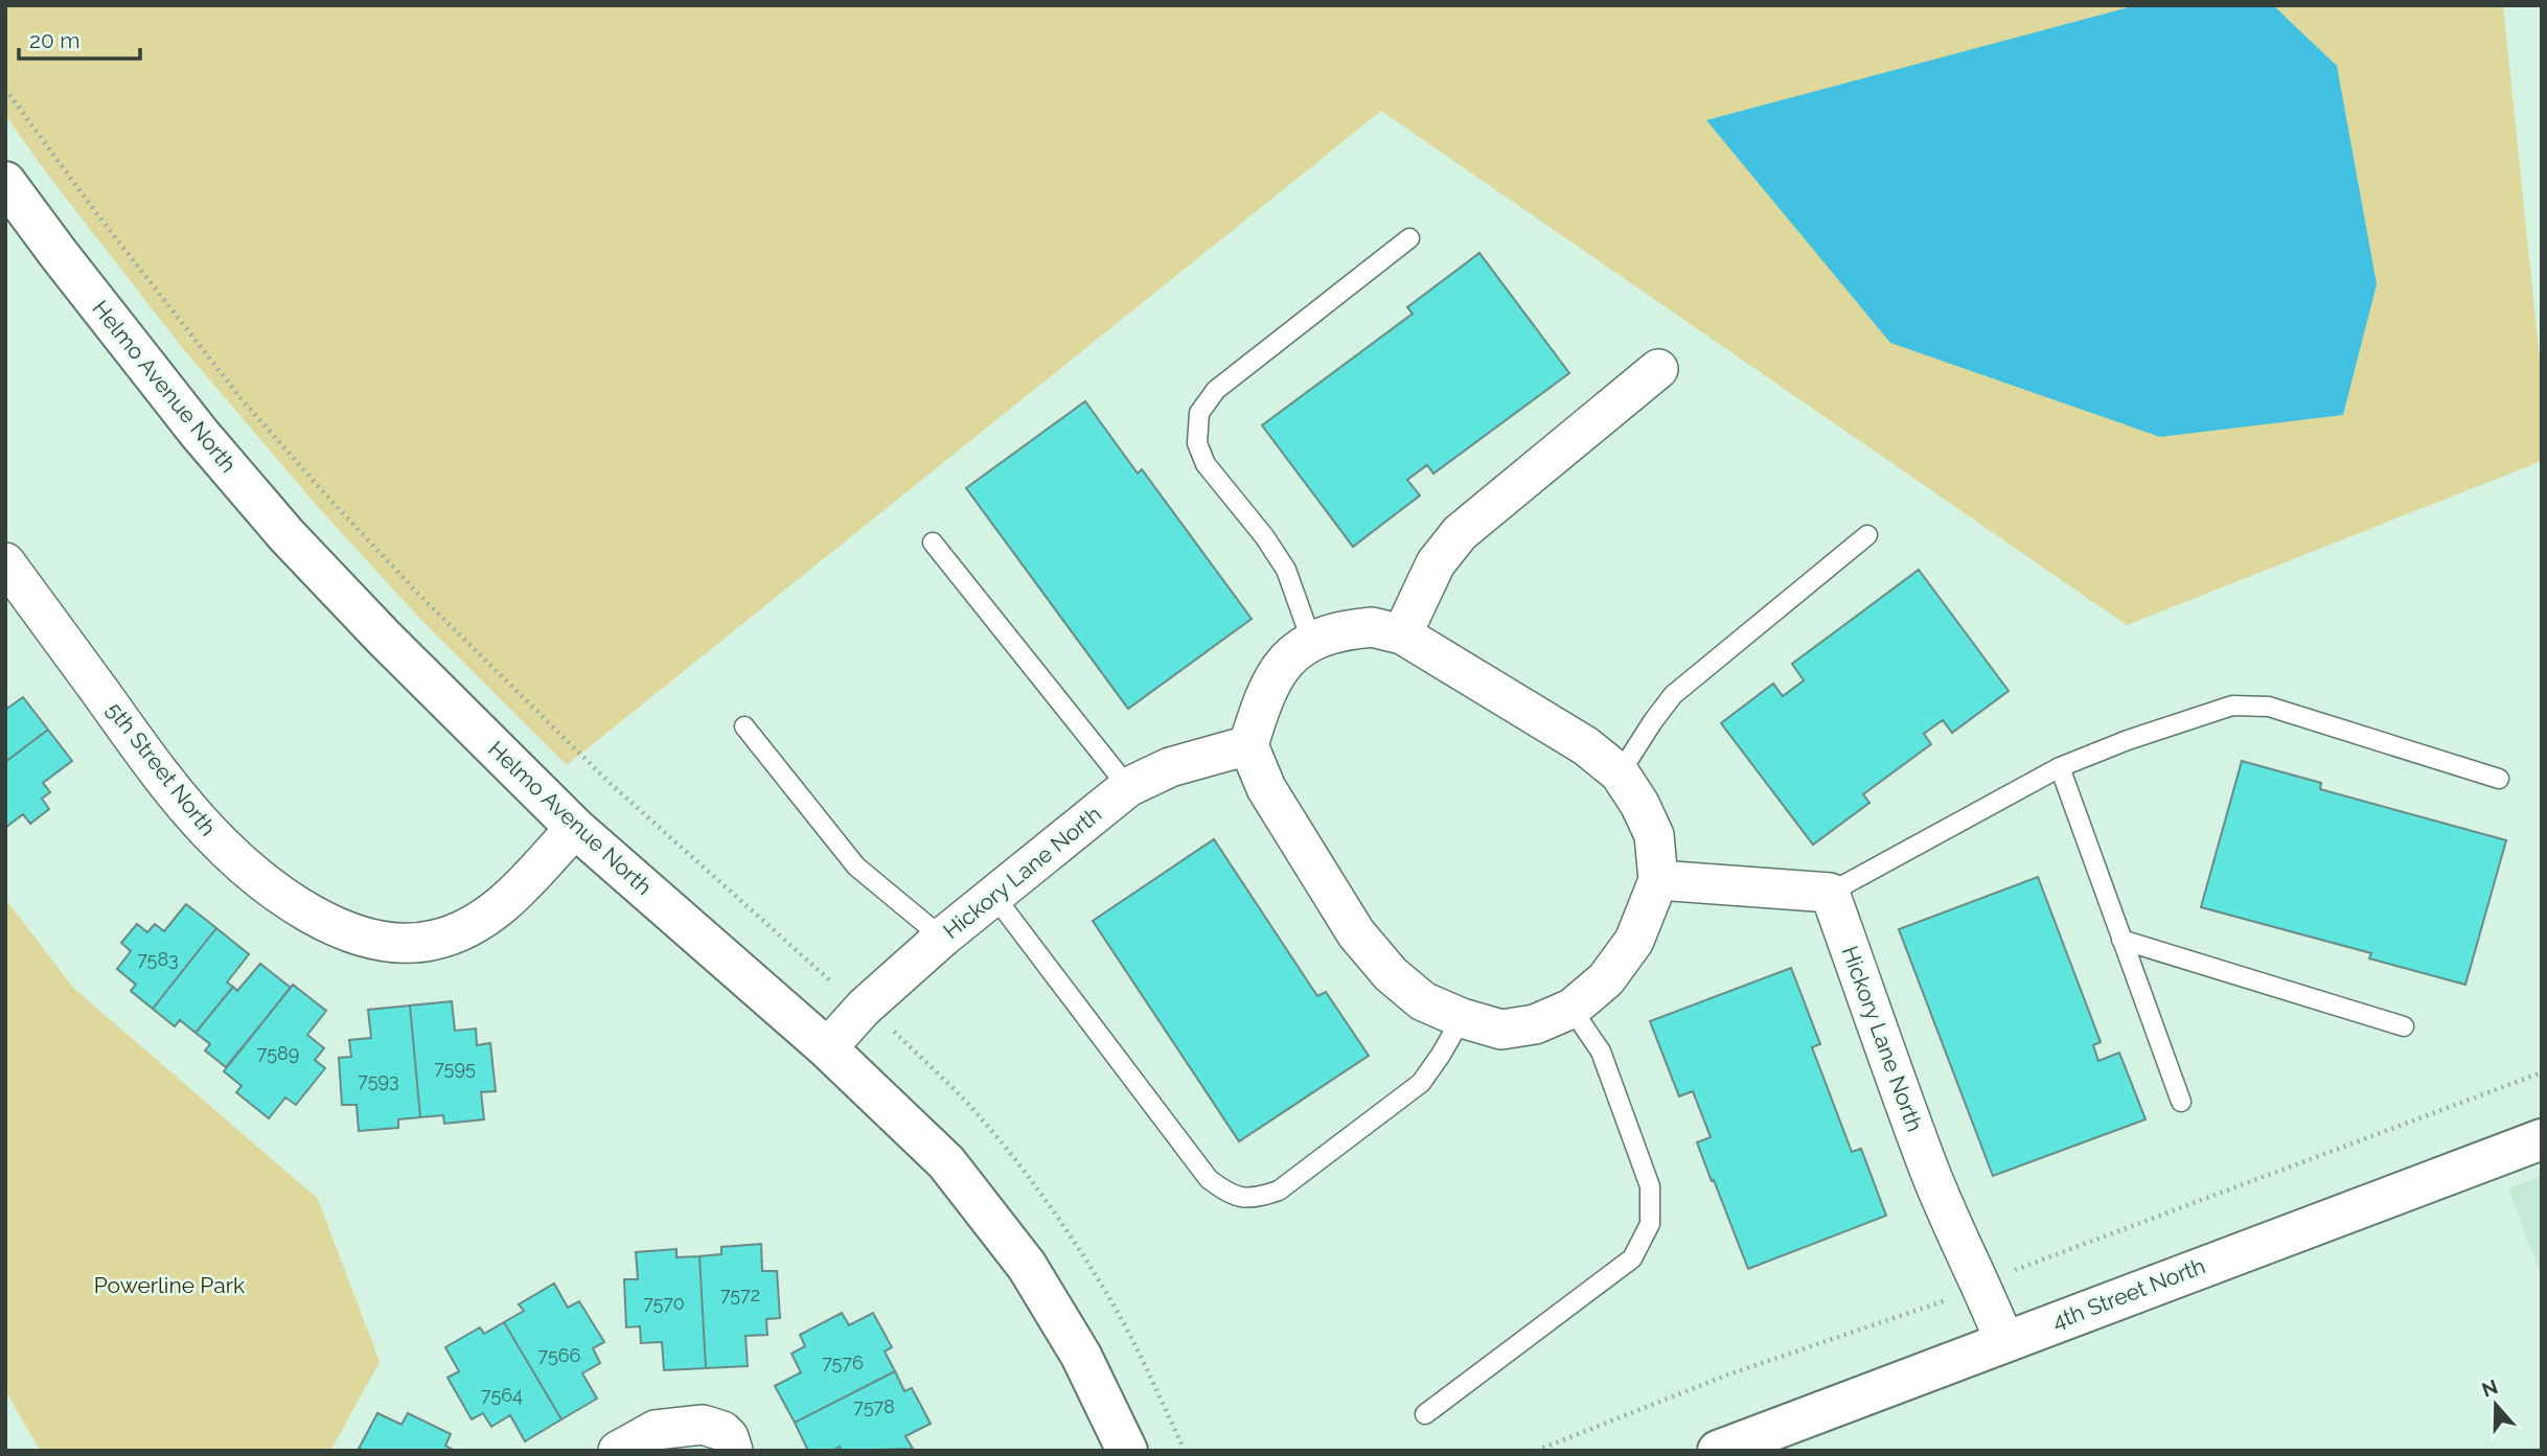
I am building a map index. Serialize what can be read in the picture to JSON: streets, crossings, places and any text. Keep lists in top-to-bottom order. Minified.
{"streets":{"street":["Helmo Avenue North","5th Street North","Hickory Lane North","4th Street North"]},"crossings":[["Helmo Avenue North","5th Street North"],["Helmo Avenue North","Hickory Lane North"],["Hickory Lane North","4th Street North"]],"parks":["Powerline Park"],"house_numbers":["7583","7589","7595","7593","7572","7570","7566","7576","7564","7578"],"scale_bar":"20 m","north":"top"}
